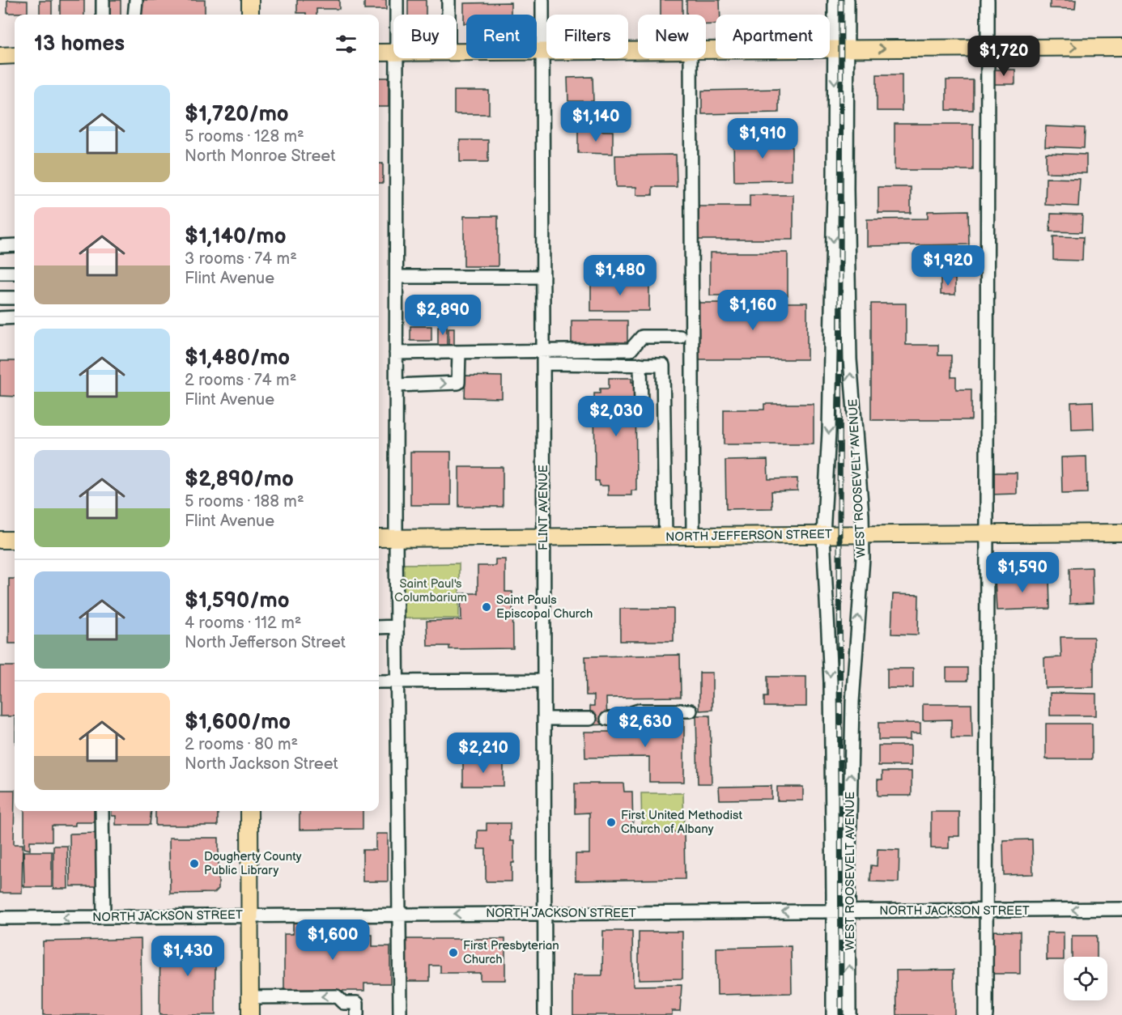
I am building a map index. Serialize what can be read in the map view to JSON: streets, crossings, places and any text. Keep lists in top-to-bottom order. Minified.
{"streets":{"main road":["NORTH JEFFERSON STREET"],"street":["WEST ROOSEVELT AVENUE","FLINT AVENUE","NORTH JACKSON STREET"]},"crossings":[["WEST ROOSEVELT AVENUE","NORTH JEFFERSON STREET"],["WEST ROOSEVELT AVENUE","NORTH JACKSON STREET"],["FLINT AVENUE","NORTH JEFFERSON STREET"],["FLINT AVENUE","NORTH JACKSON STREET"]],"one_way":["NORTH JACKSON STREET"],"parks":["Saint Paul's Columbarium"],"places":["Saint Pauls Episcopal Church","First United Methodist Church of Albany","Dougherty County Public Library","First Presbyterian Church"],"page":{"chip":["Buy","Rent","Filters","New","Apartment"],"heading":"13 homes","price":["$1,720","$1,140","$1,910","$1,920","$1,480","$1,160","$2,890","$2,030","$1,590","$2,630","$2,210","$1,600","$1,430"],"list":[{"name":"$1,720/mo","note":"5 rooms · 128 m² · North Monroe Street"},{"name":"$1,140/mo","note":"3 rooms · 74 m² · Flint Avenue"},{"name":"$1,480/mo","note":"2 rooms · 74 m² · Flint Avenue"},{"name":"$2,890/mo","note":"5 rooms · 188 m² · Flint Avenue"},{"name":"$1,590/mo","note":"4 rooms · 112 m² · North Jefferson Street"},{"name":"$1,600/mo","note":"2 rooms · 80 m² · North Jackson Street"}]}}
